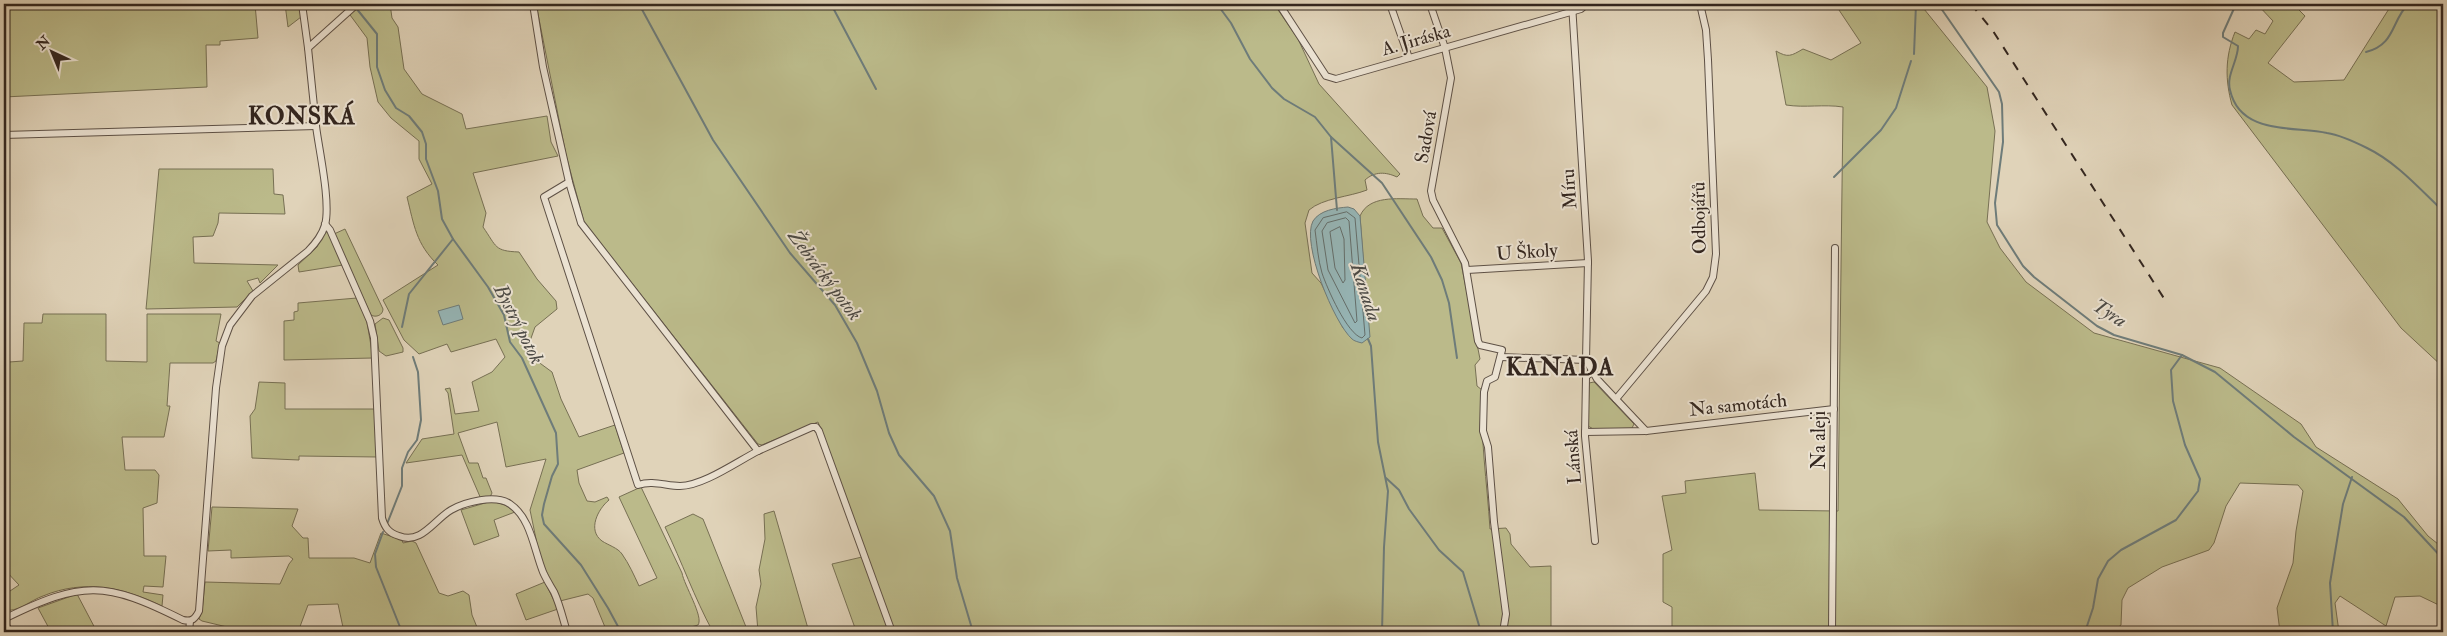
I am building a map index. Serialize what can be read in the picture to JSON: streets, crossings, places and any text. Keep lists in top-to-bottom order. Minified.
{"streets":{"street":["A. Jiráska","Sadová","Míru","Odbojářů","U Školy","Na samotách","Na aleji","Lánská"]},"crossings":[["A. Jiráska","Sadová"],["A. Jiráska","Míru"],["Sadová","U Školy"],["Míru","U Školy"],["Míru","Lánská"],["Na samotách","Na aleji"],["Na samotách","Lánská"]],"districts":["KONSKÁ","KANADA"],"water":["Žebrácký potok","Kanada","Tyra","Bystrý potok"],"north":"top left"}
